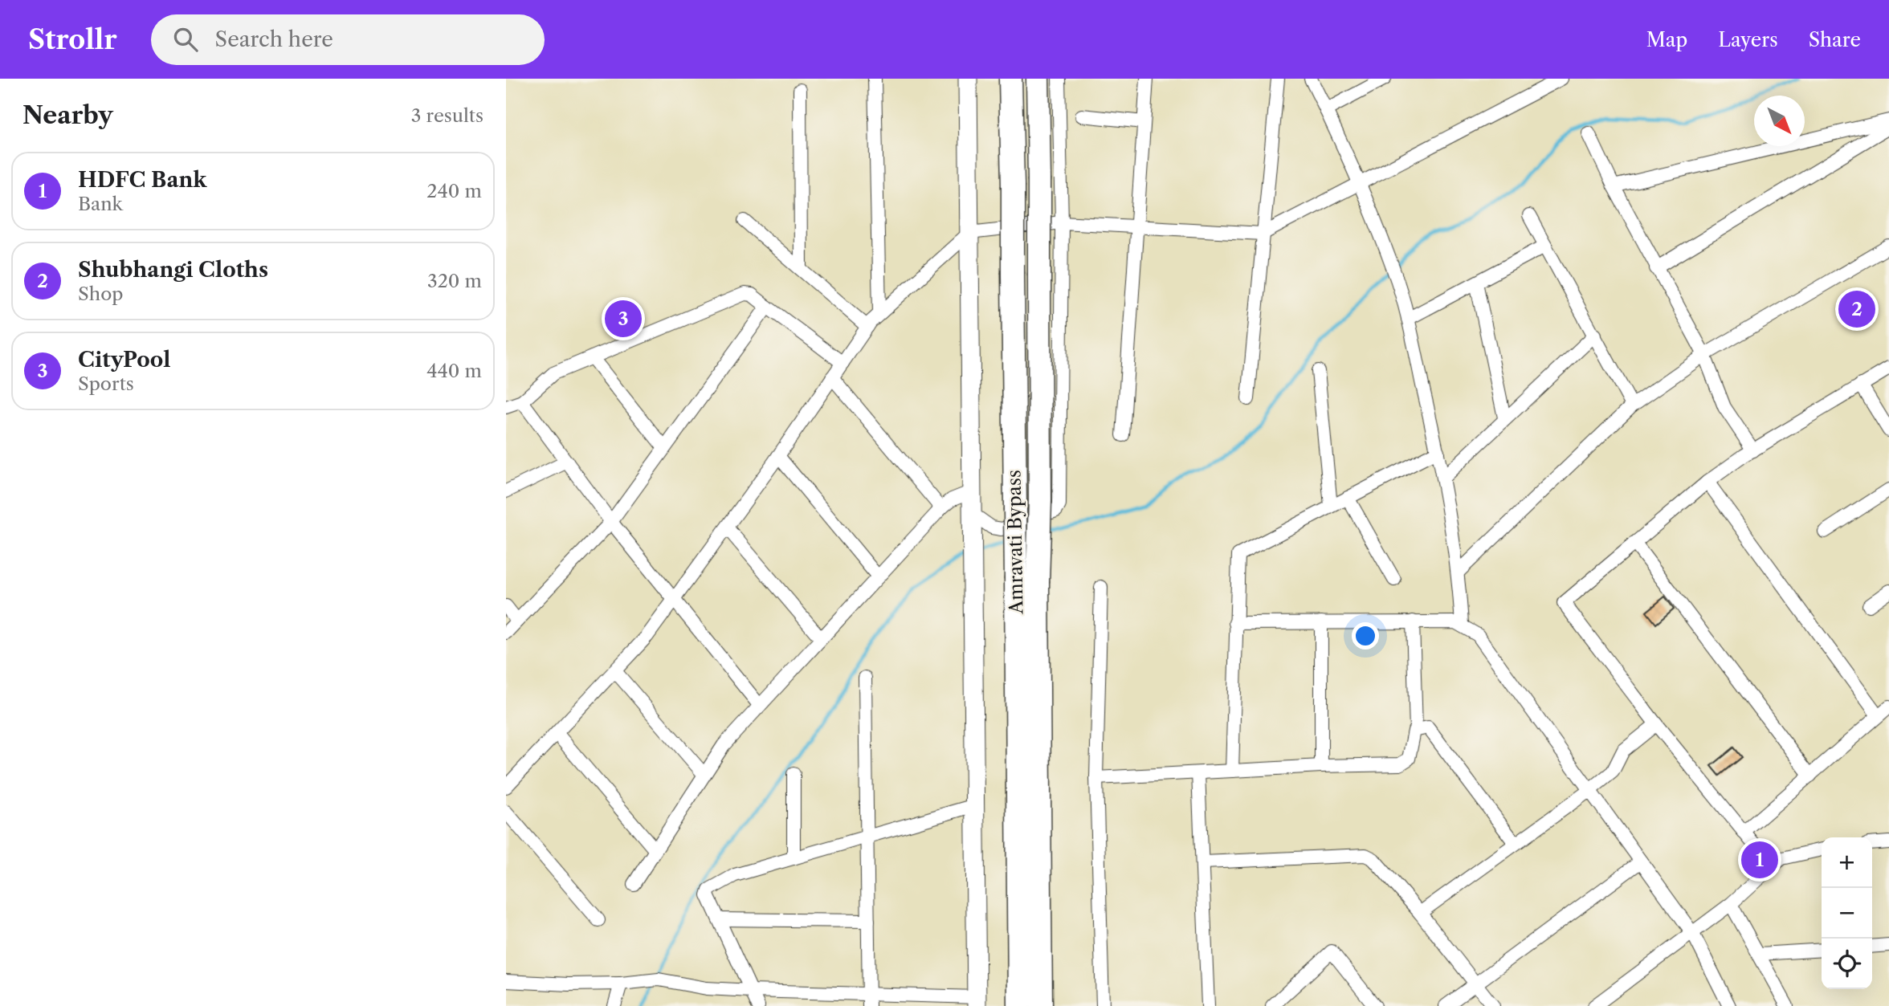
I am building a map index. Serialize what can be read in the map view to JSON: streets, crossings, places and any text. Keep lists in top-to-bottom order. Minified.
{"streets":{"highway":["Amravati Bypass"]},"north":"bottom right","page":{"header":"Strollr","search":"Search here","nav":["Map","Layers","Share"],"heading":["Nearby","3 results"],"list":[{"mark":"1","name":"HDFC Bank","note":"Bank","value":"240 m"},{"mark":"2","name":"Shubhangi Cloths","note":"Shop","value":"320 m"},{"mark":"3","name":"CityPool","note":"Sports","value":"440 m"}],"pins":["2","3","1"],"map_buttons":["+","−"]}}
